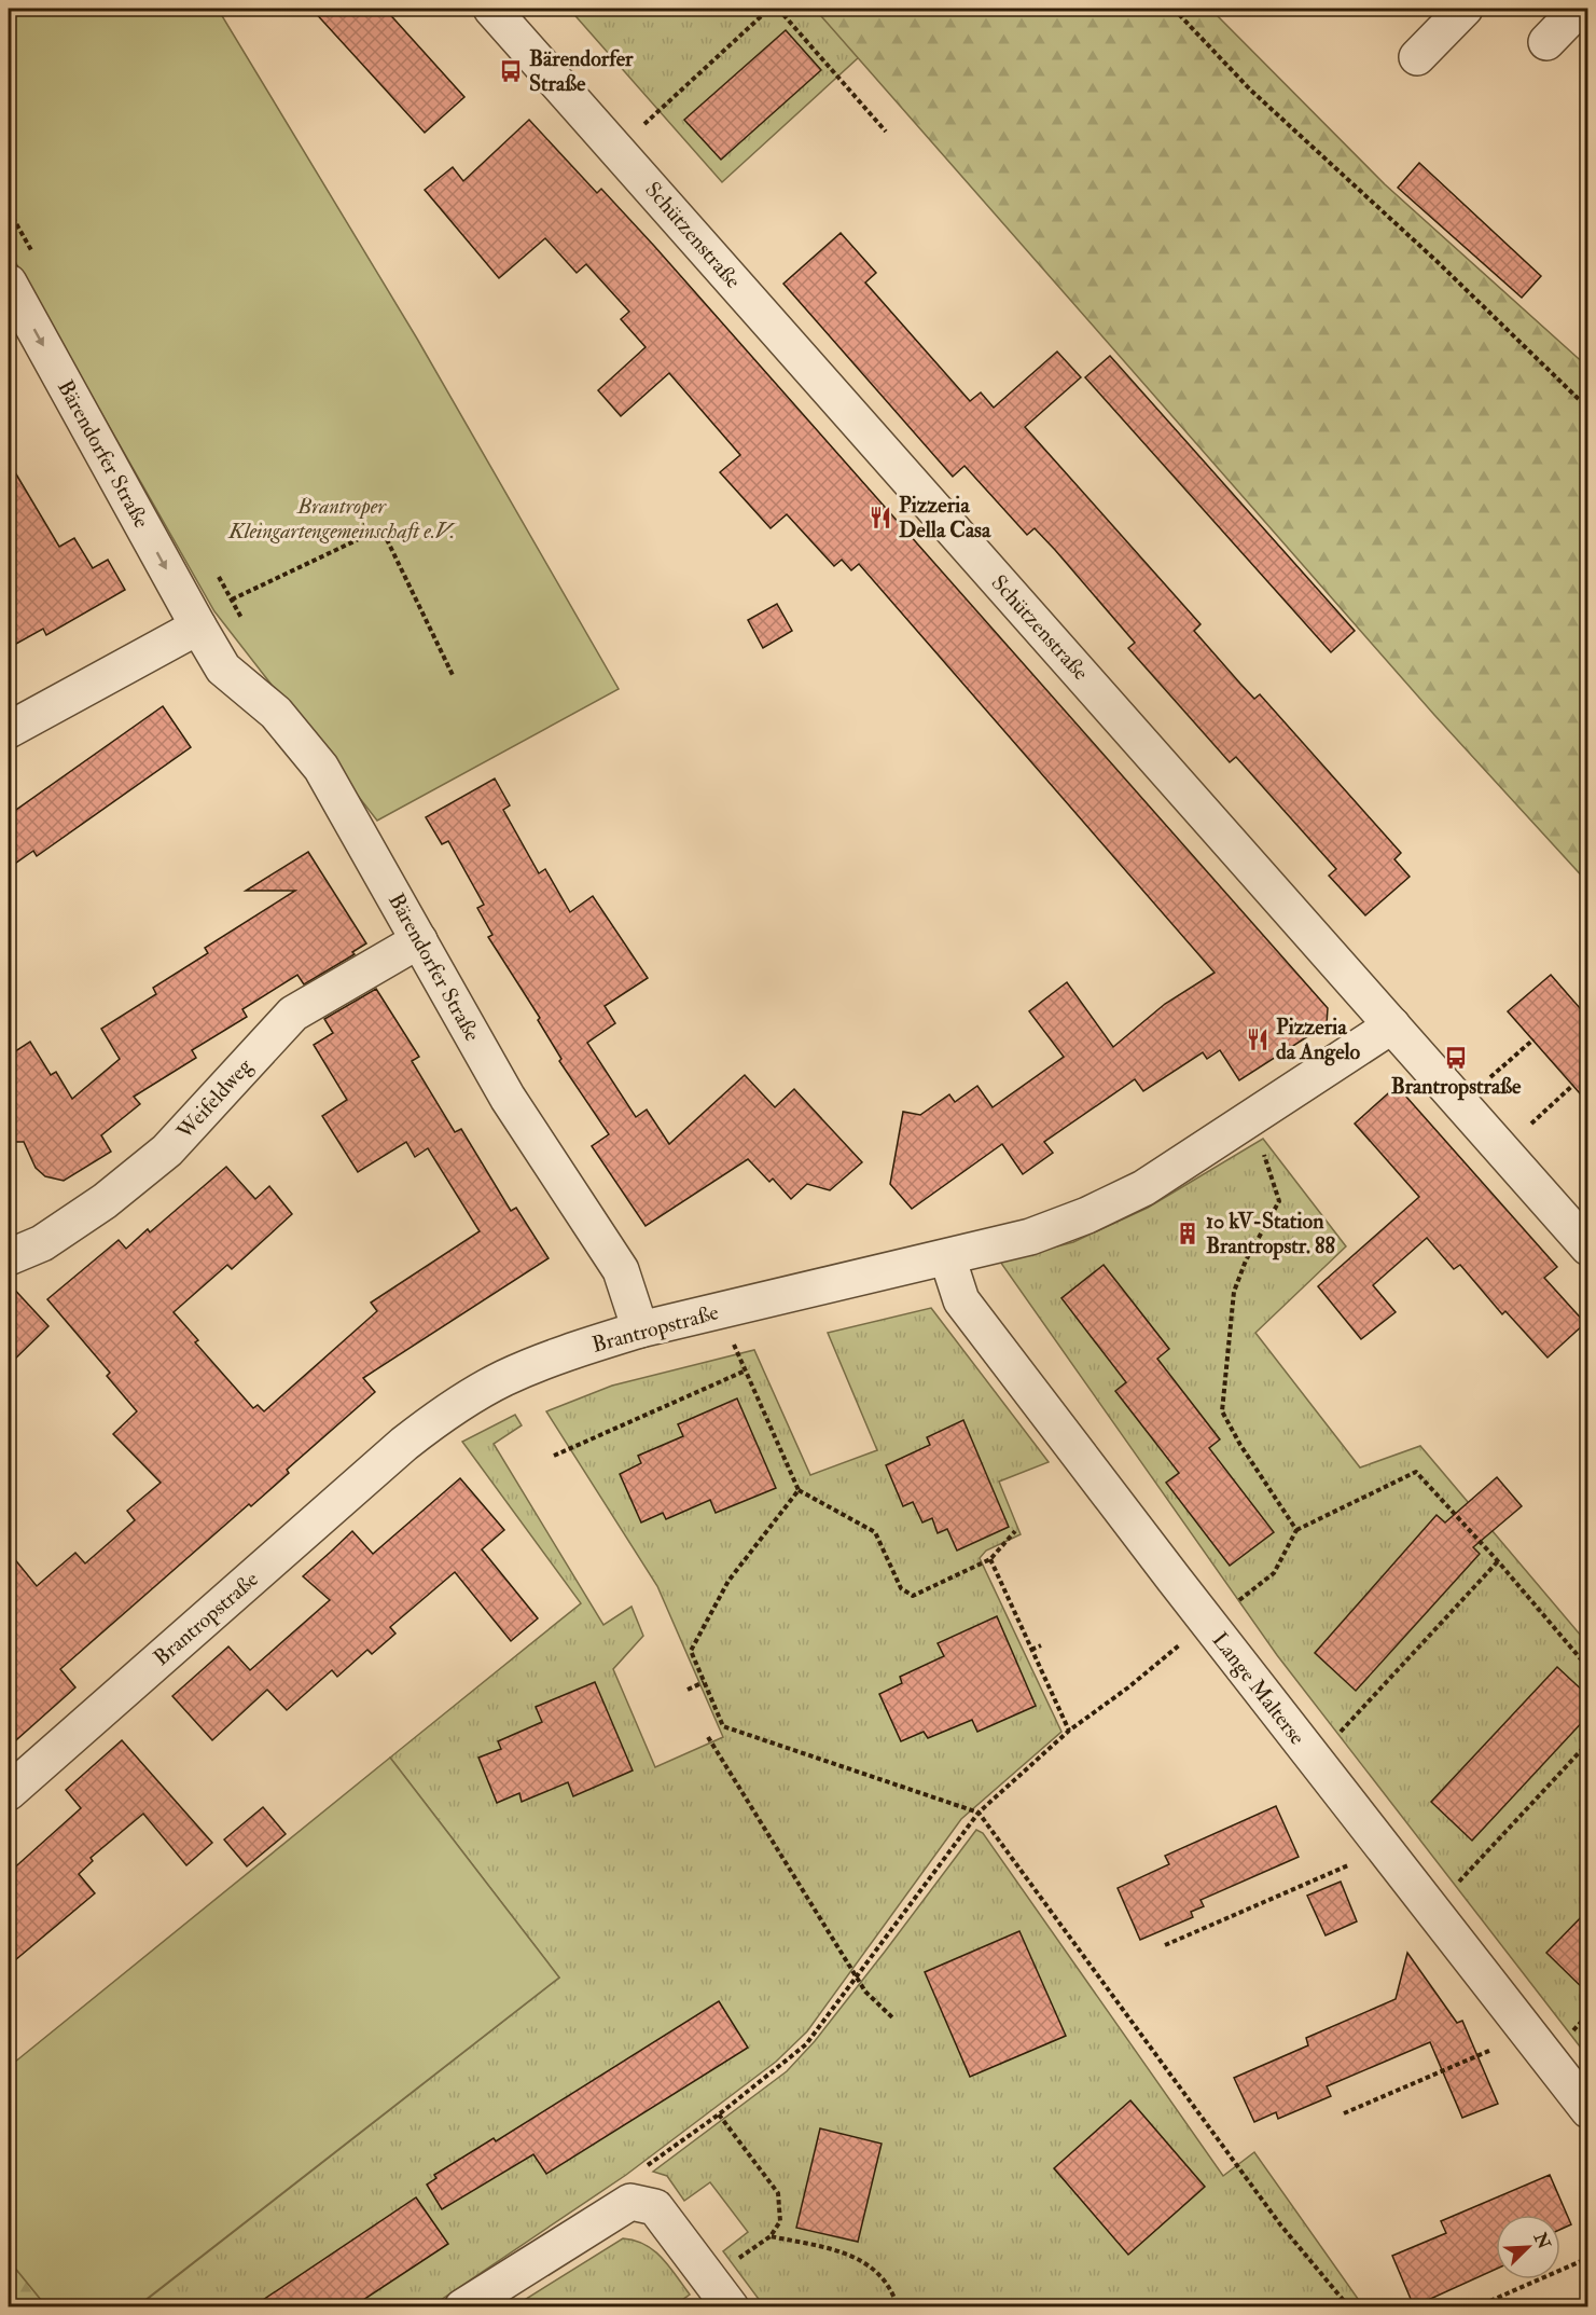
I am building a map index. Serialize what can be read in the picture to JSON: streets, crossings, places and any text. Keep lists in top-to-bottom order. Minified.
{"streets":{"street":["Schützenstraße","Bärendorfer Straße","Weifeldweg","Brantropstraße","Lange Malterse"]},"crossings":[["Schützenstraße","Brantropstraße"],["Bärendorfer Straße","Weifeldweg"],["Bärendorfer Straße","Brantropstraße"],["Brantropstraße","Lange Malterse"]],"parks":["Brantroper Kleingartengemeinschaft e.V."],"places":{"bus stop":["Bärendorfer Straße","Brantropstraße"],"restaurant":["Pizzeria Della Casa","Pizzeria da Angelo"],"building":["10 kV-Station Brantropstr. 88"]},"north":"top right"}
